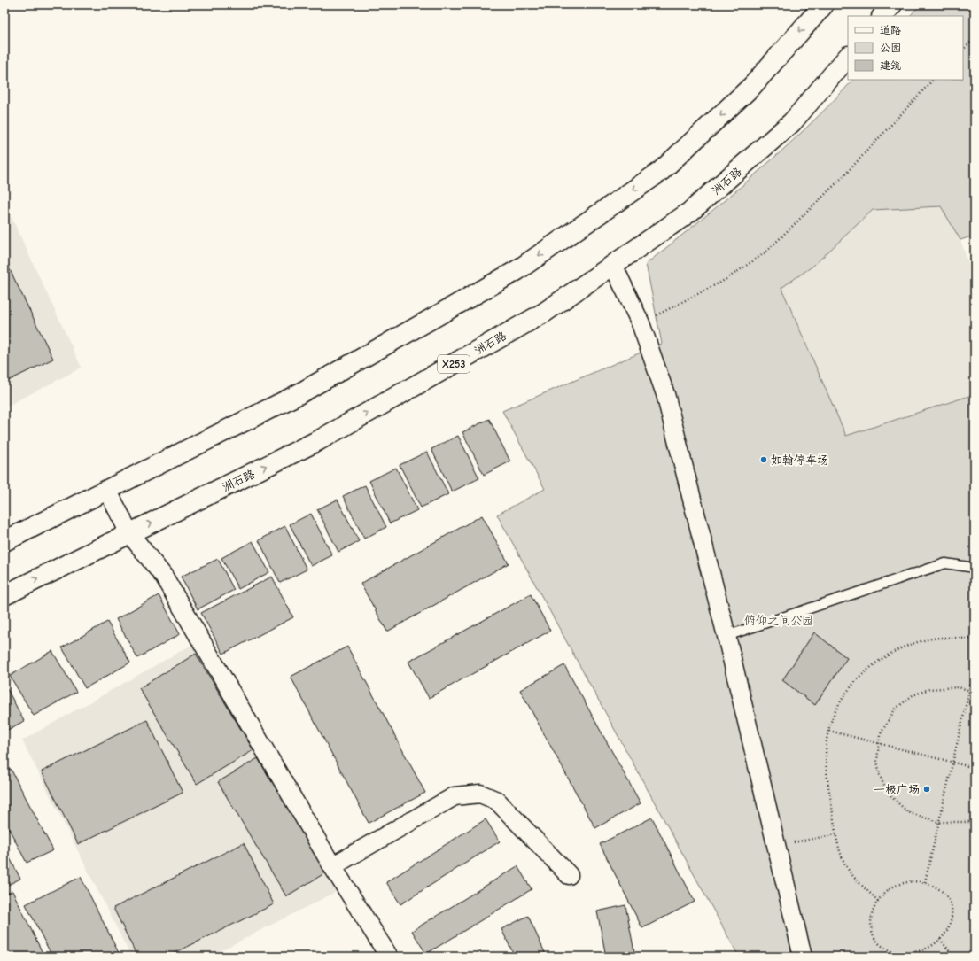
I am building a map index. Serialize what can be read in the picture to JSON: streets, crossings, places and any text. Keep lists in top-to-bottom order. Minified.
{"streets":{"main road":["洲石路","X253"]},"parks":["俯仰之间公园"],"places":["如翰停车场","一极广场"],"legend":["道路","公园","建筑"]}
